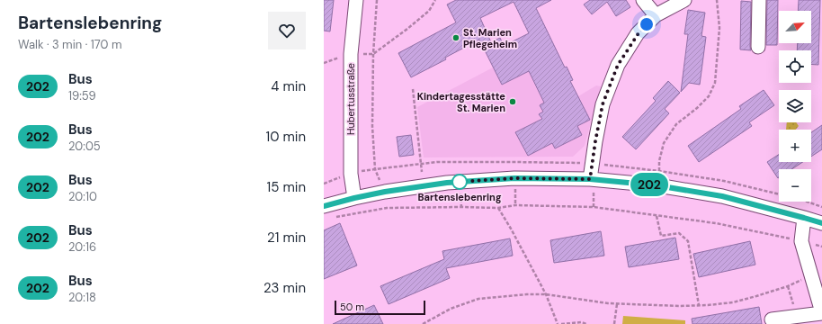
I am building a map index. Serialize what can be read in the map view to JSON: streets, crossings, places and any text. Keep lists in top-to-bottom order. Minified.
{"streets":{"street":["Hubertusstraße"]},"places":["St. Marien Pflegeheim","Kindertagesstätte St. Marien","Bartenslebenring"],"lines":["bus line 202"],"scale_bar":"50 m","north":"top right","page":{"heading":["Bartenslebenring","Walk · 3 min · 170 m"],"on_map":"202","map_buttons":["+","−"],"list":[{"mark":"202","name":"Bus","note":"19:59","value":"4 min"},{"mark":"202","name":"Bus","note":"20:05","value":"10 min"},{"mark":"202","name":"Bus","note":"20:10","value":"15 min"},{"mark":"202","name":"Bus","note":"20:16","value":"21 min"},{"mark":"202","name":"Bus","note":"20:18","value":"23 min"}],"scale":"50 m"}}
